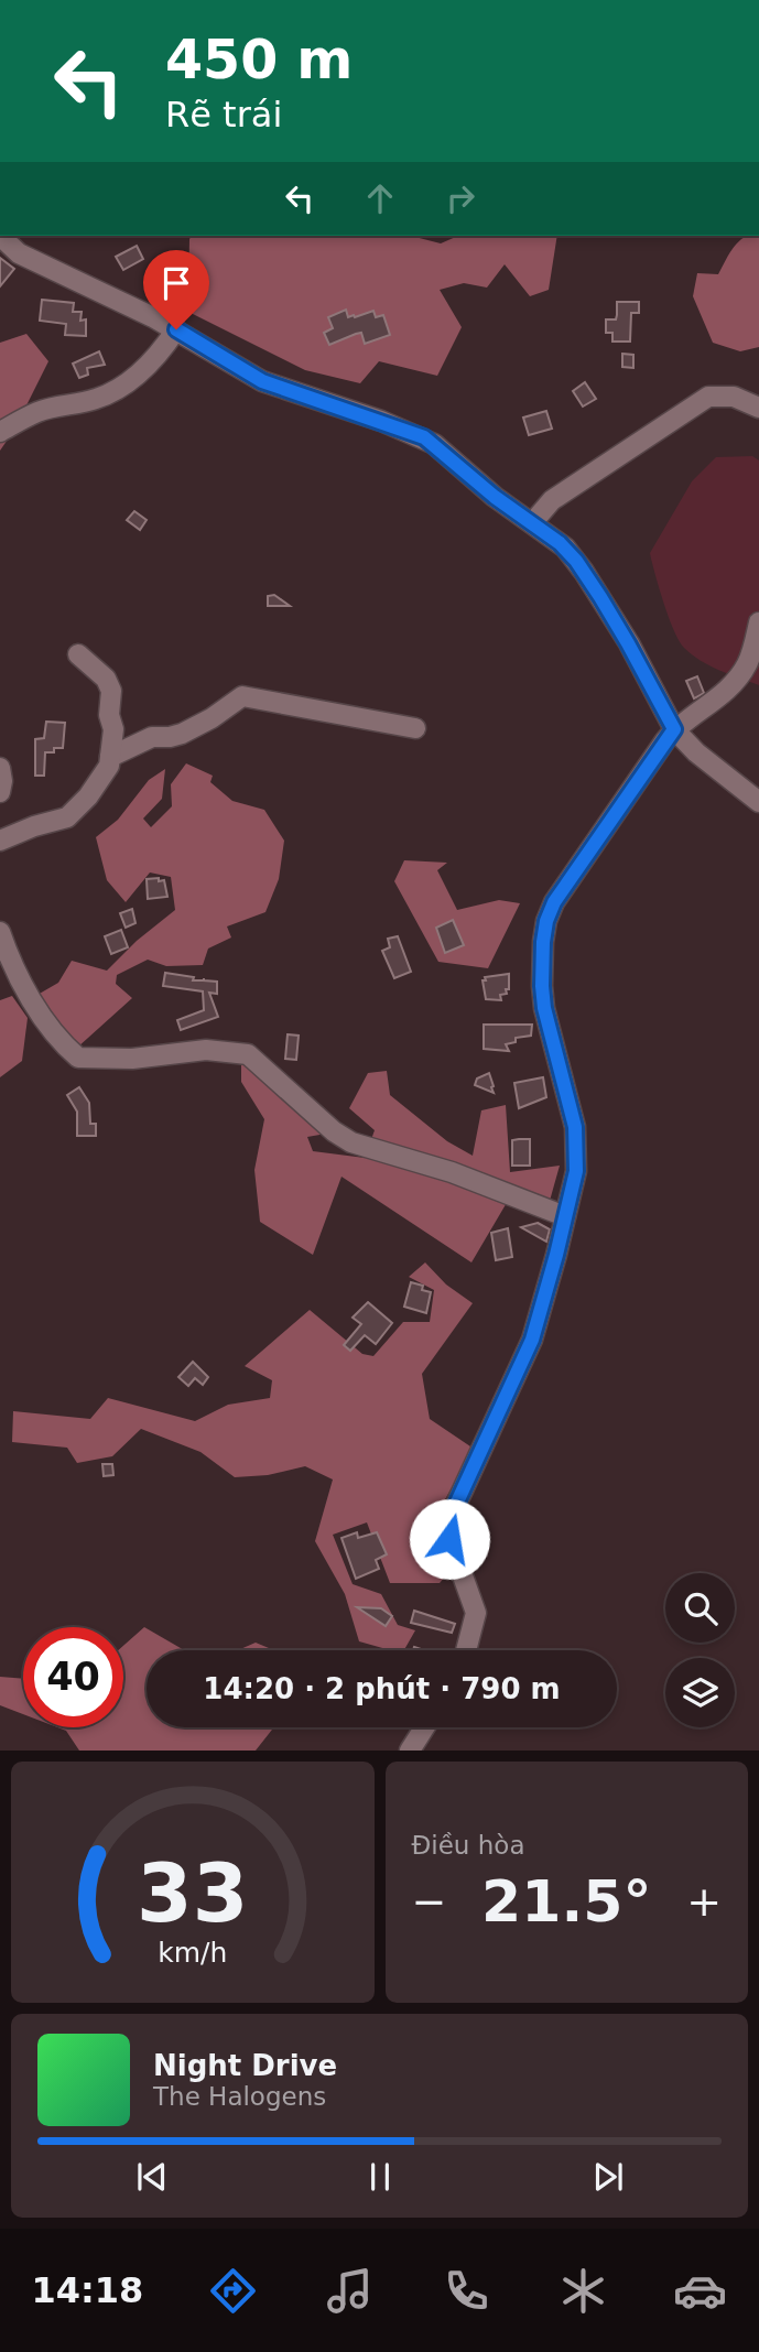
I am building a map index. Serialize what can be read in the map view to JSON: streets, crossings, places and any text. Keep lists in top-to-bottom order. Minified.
{"page":{"turn":["450 m","Rẽ trái"],"limit":"40","trip":"14:20 · 2 phút · 790 m","tile":"Điều hòa","heat":["−","21.5°","+"],"song":["Night Drive","The Halogens"],"tabs":"14:18","gauge":["33","km/h"]}}
